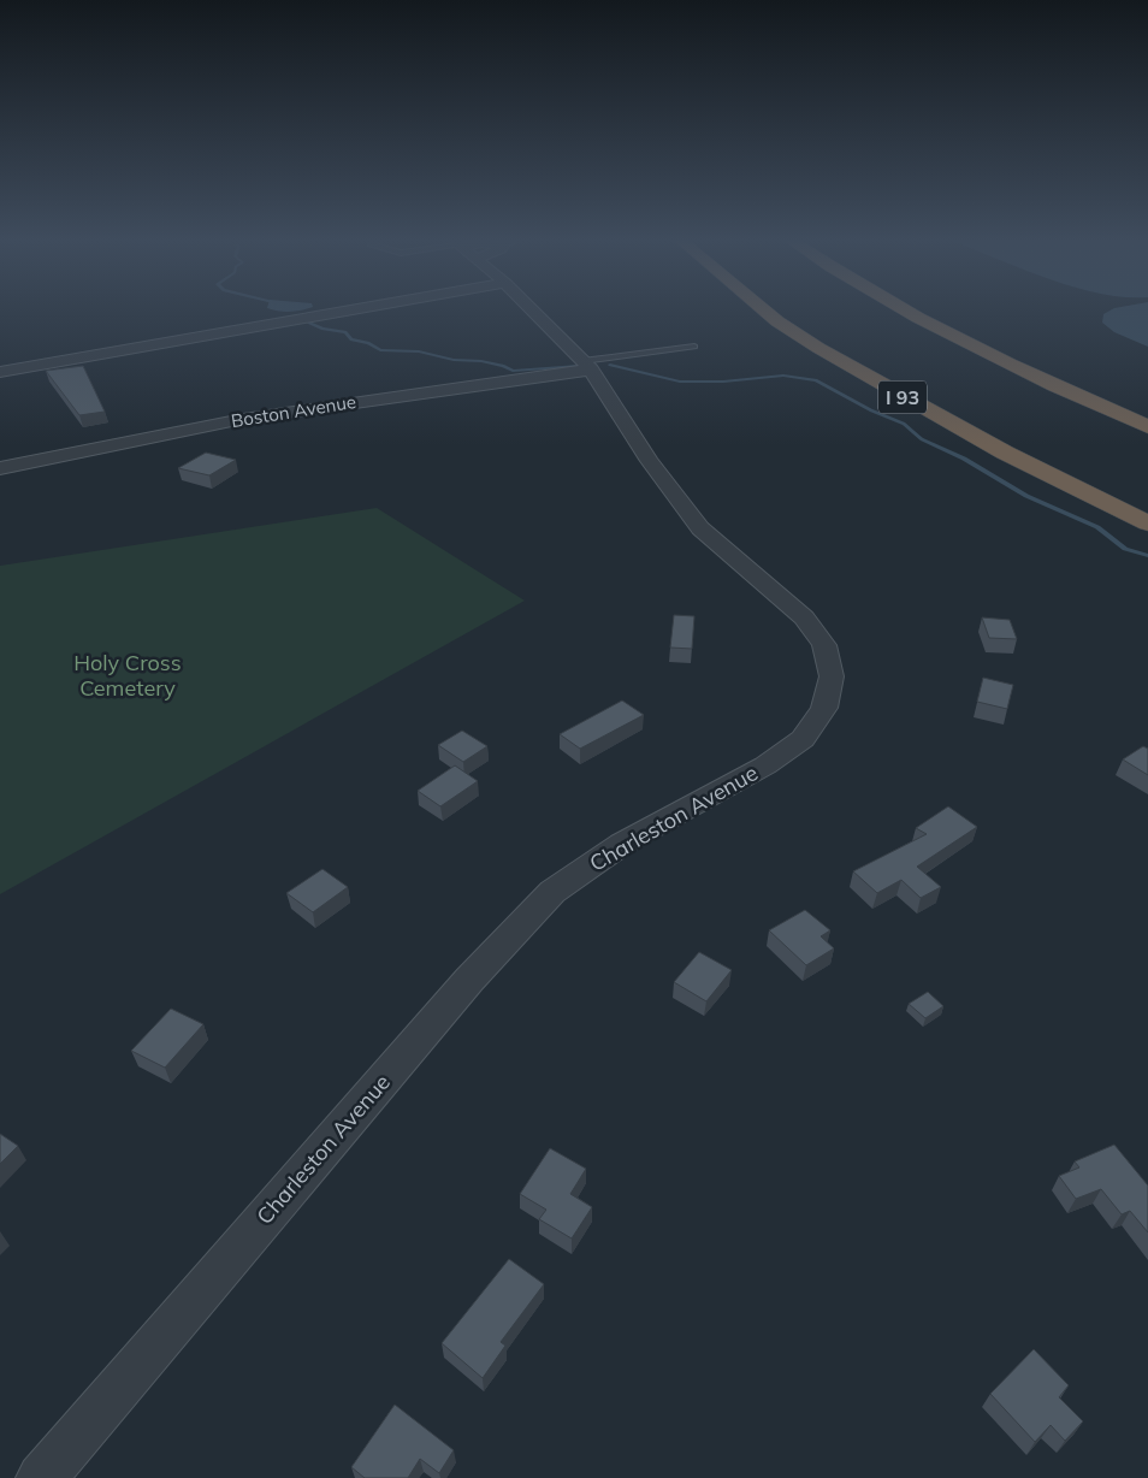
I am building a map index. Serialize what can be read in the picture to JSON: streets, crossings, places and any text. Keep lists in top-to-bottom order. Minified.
{"streets":{"highway":["I 93"],"street":["Boston Avenue","Charleston Avenue"]},"crossings":[["Boston Avenue","Charleston Avenue"]],"parks":["Holy Cross Cemetery"]}
